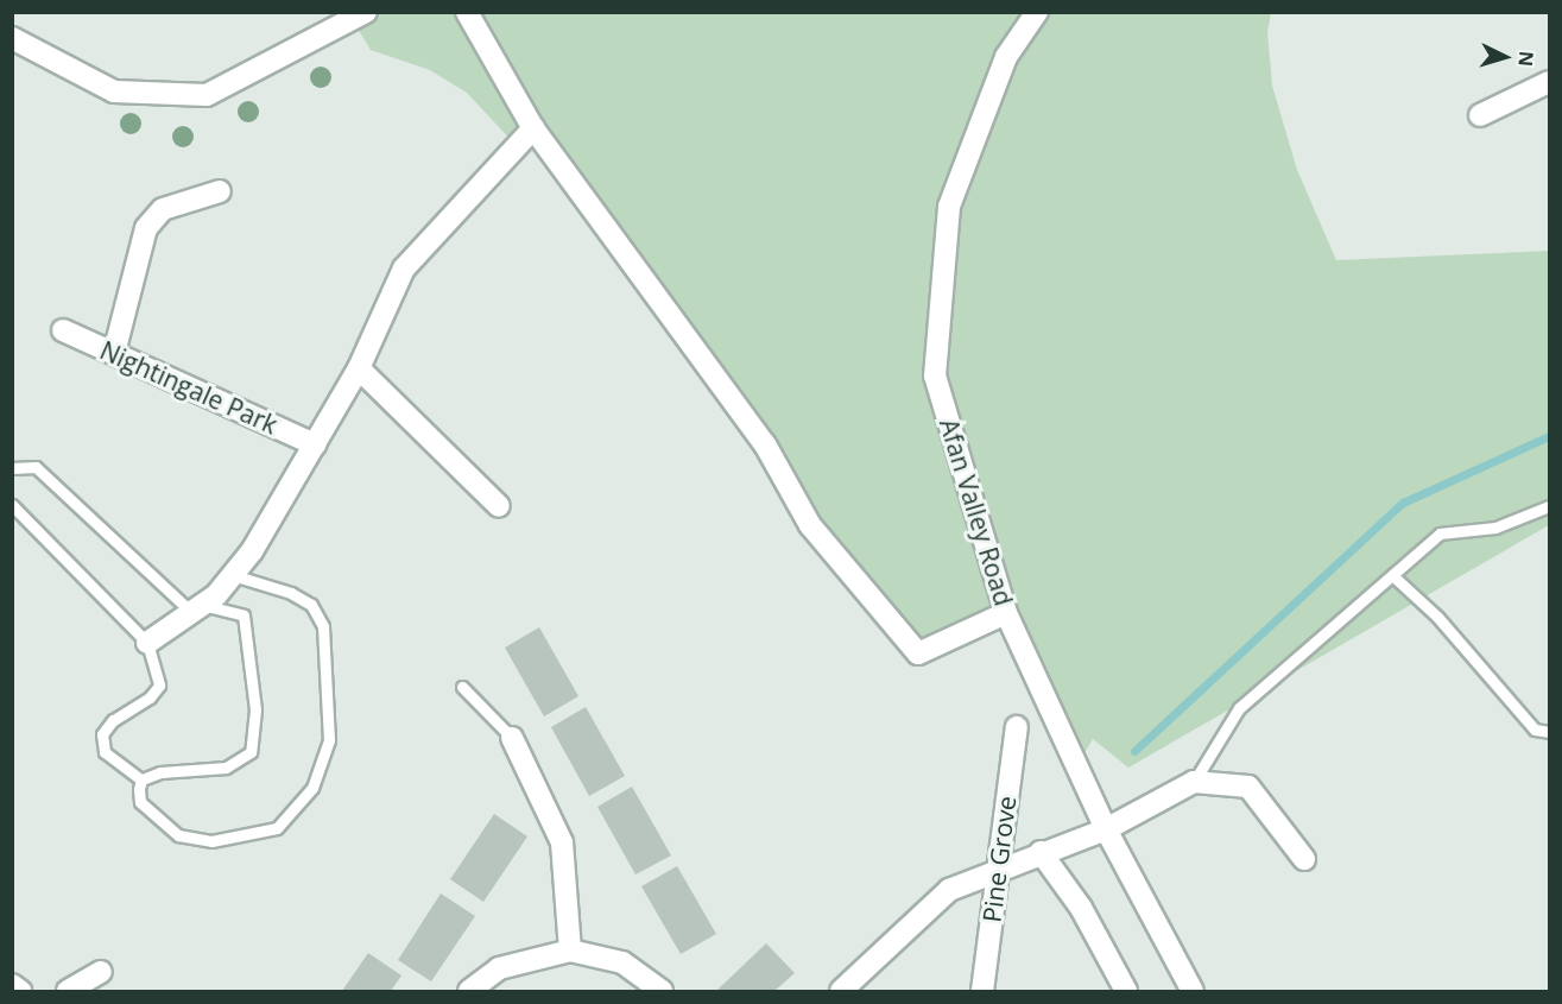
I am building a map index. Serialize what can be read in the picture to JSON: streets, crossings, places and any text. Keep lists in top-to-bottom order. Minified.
{"streets":{"street":["Nightingale Park","Afan Valley Road","Pine Grove"]},"north":"right"}
